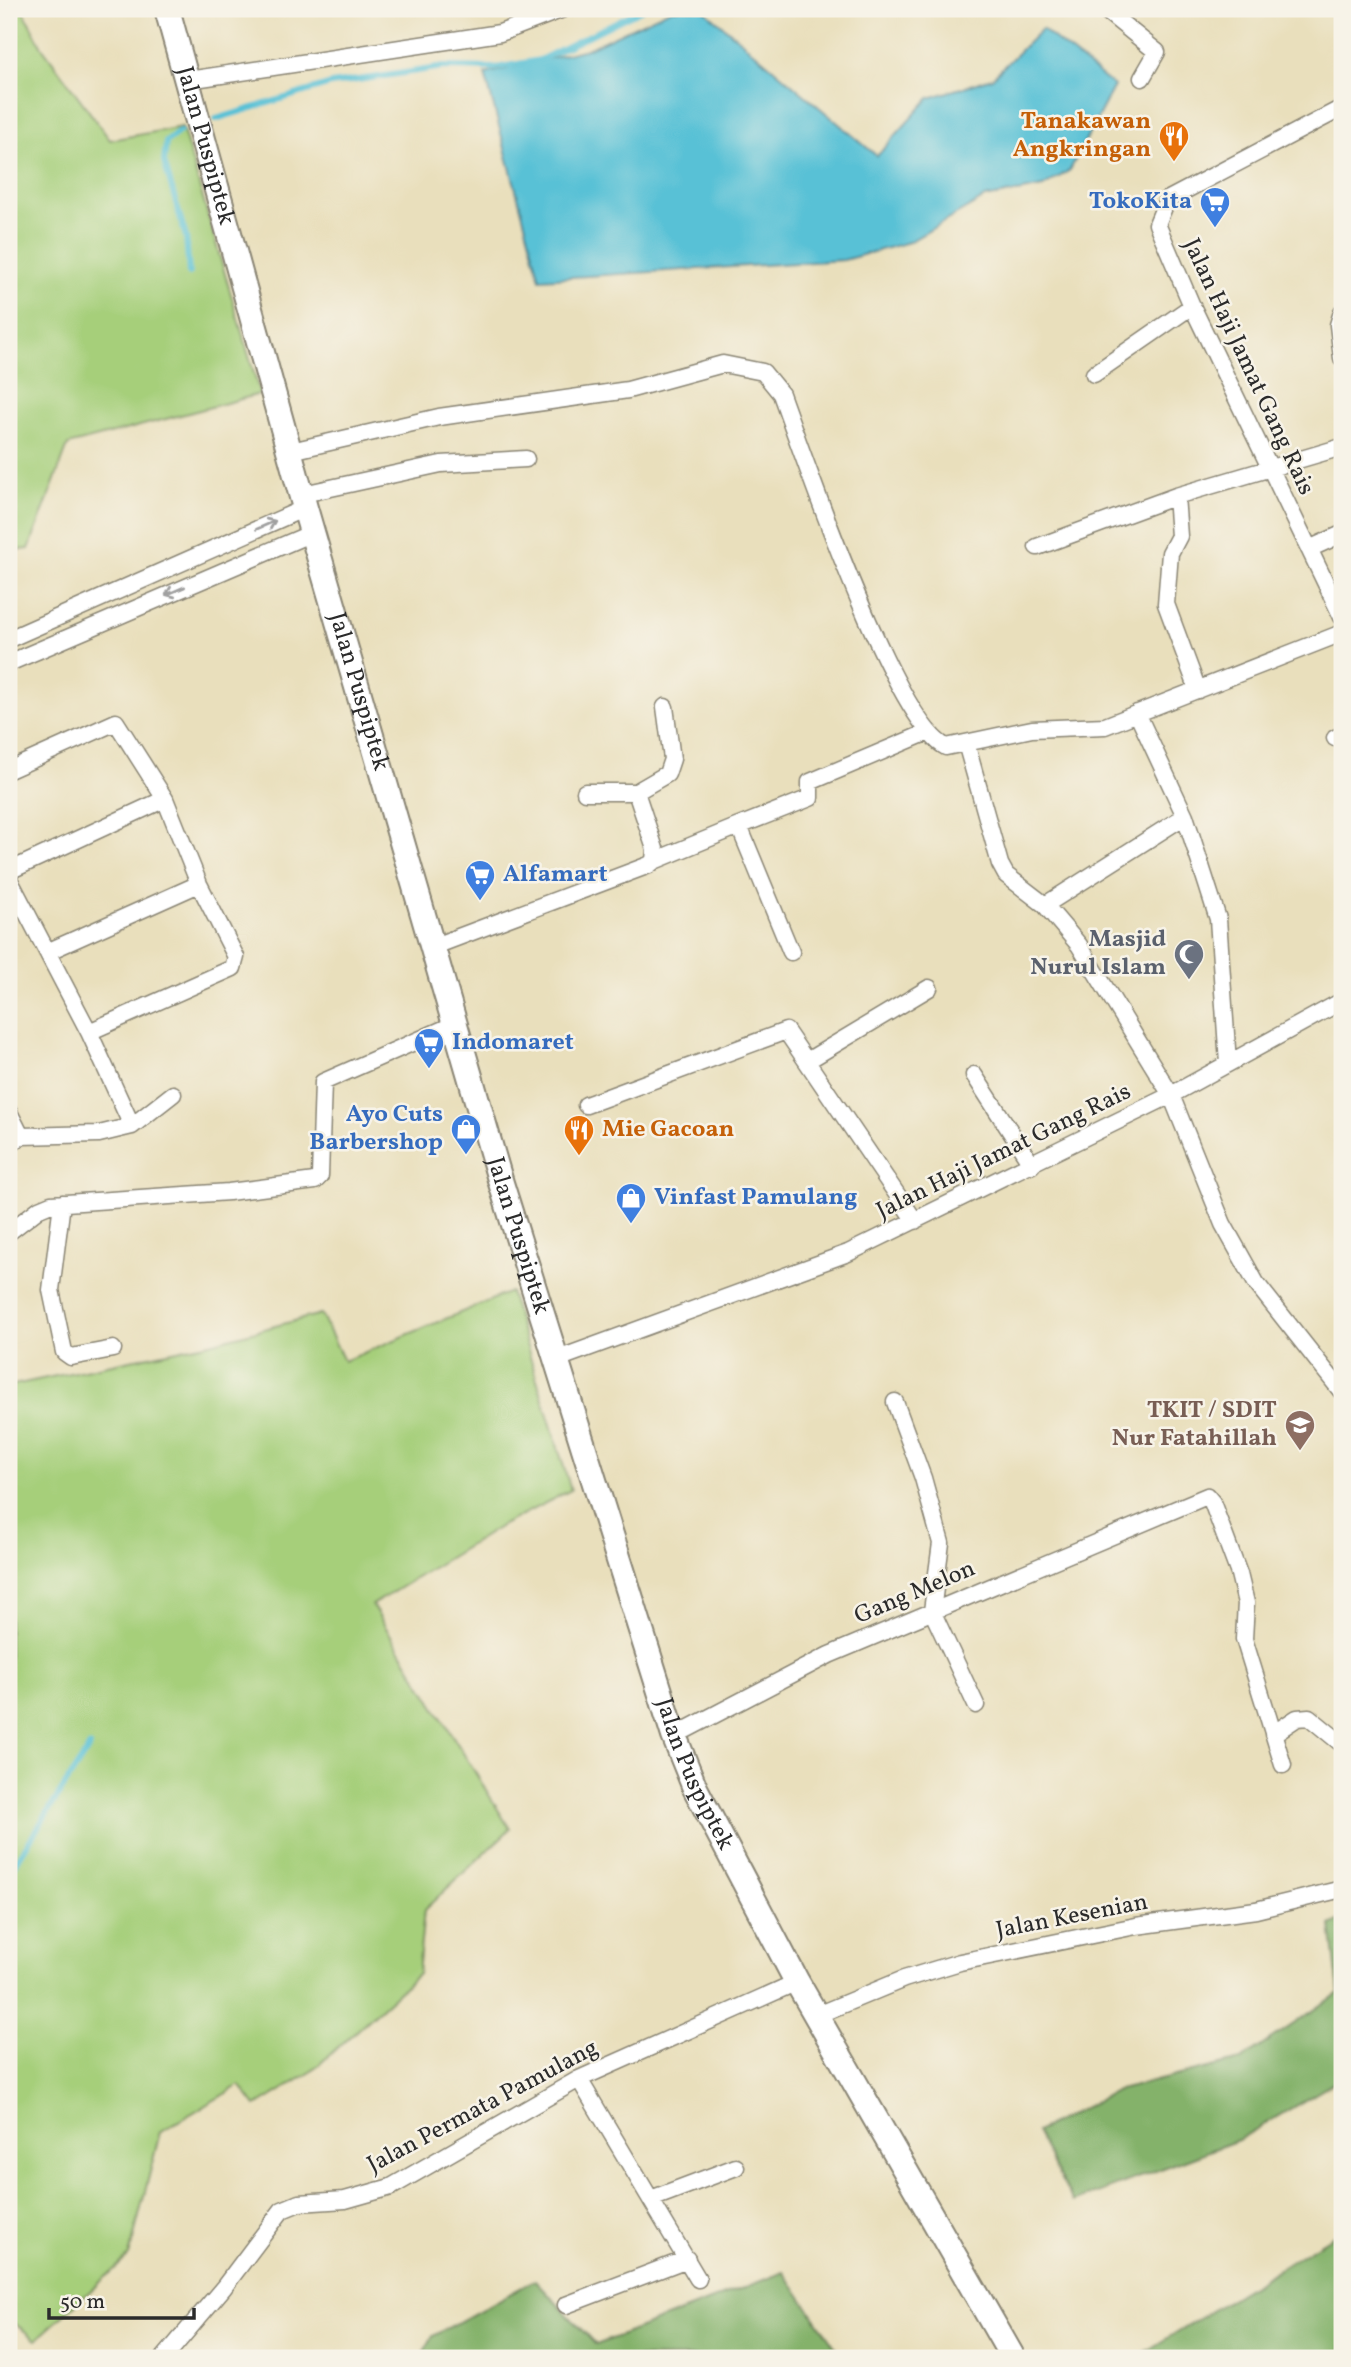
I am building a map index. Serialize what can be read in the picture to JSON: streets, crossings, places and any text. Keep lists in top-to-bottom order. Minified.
{"streets":{"main road":["Jalan Puspiptek"],"street":["Jalan Haji Jamat Gang Rais","Gang Melon","Jalan Kesenian","Jalan Permata Pamulang"]},"crossings":[["Jalan Puspiptek","Jalan Haji Jamat Gang Rais"],["Jalan Puspiptek","Gang Melon"],["Jalan Puspiptek","Jalan Kesenian"],["Jalan Puspiptek","Jalan Permata Pamulang"]],"places":{"restaurant":["Tanakawan Angkringan","Mie Gacoan"],"supermarket":["TokoKita","Alfamart","Indomaret"],"mosque":["Masjid Nurul Islam"],"shop":["Ayo Cuts Barbershop","Vinfast Pamulang"],"school or university":["TKIT / SDIT Nur Fatahillah"]},"scale_bar":"50 m"}
